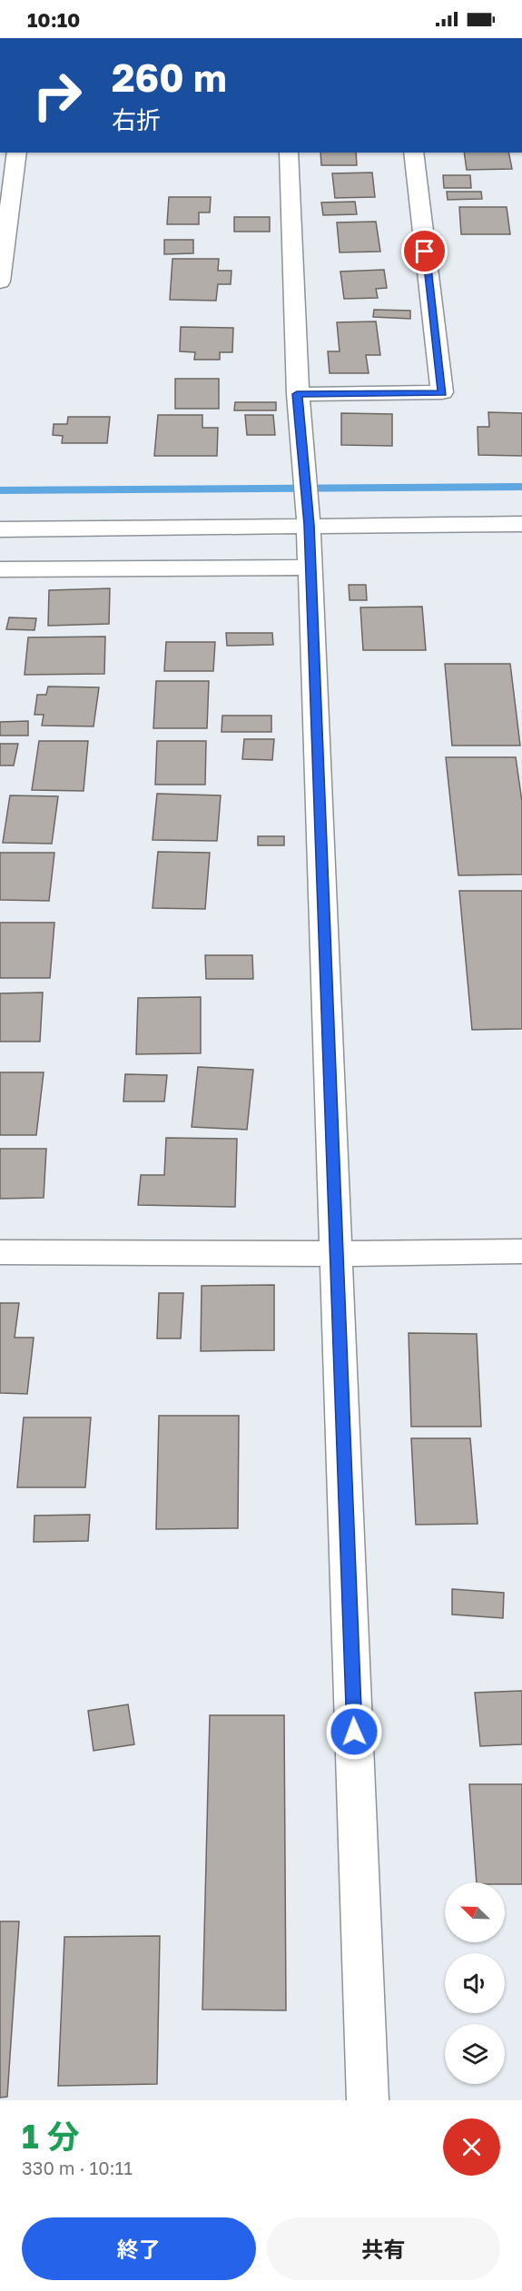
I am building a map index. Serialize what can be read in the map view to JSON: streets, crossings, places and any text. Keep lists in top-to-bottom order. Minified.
{"north":"top left","page":{"status":"10:10","turn":["260 m","右折"],"heading":["1 分","330 m · 10:11"],"buttons":["終了","共有"]}}
